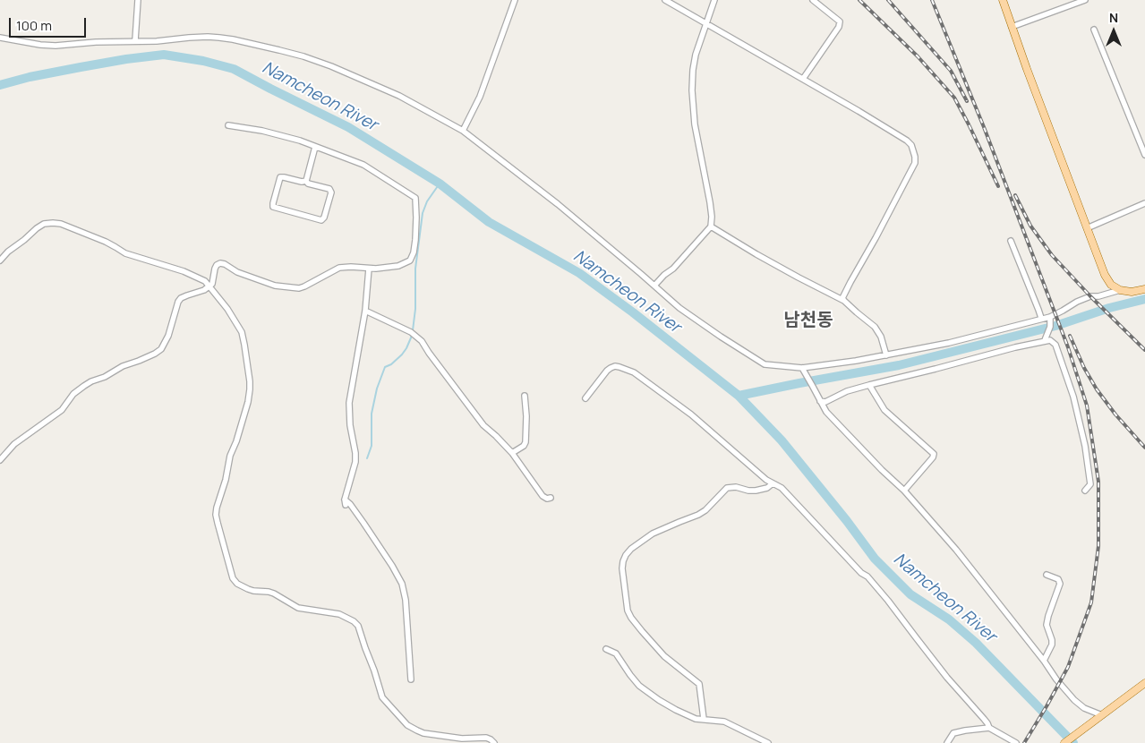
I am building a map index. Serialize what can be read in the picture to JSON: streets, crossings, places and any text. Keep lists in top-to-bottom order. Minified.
{"districts":["남천동"],"water":["Namcheon River"],"scale_bar":"100 m","north":"top"}
